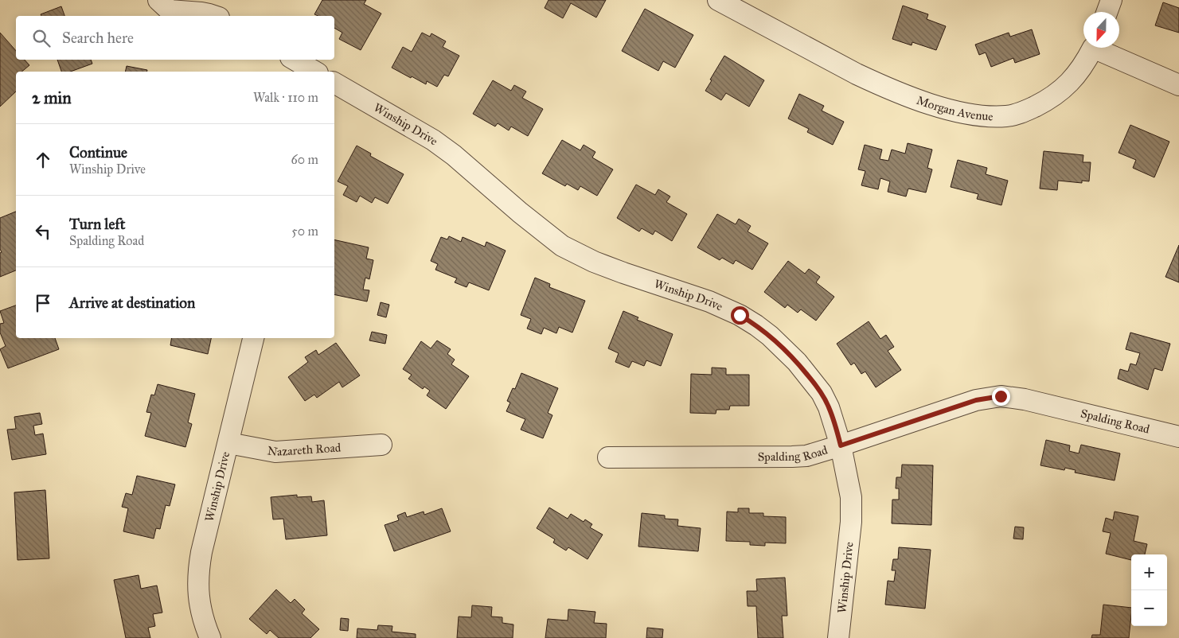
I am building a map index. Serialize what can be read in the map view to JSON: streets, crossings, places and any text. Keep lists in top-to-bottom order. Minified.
{"streets":{"street":["Morgan Avenue","Winship Drive","Spalding Road","Nazareth Road"]},"crossings":[["Winship Drive","Spalding Road"],["Winship Drive","Nazareth Road"]],"north":"bottom","page":{"search":"Search here","heading":["2 min","Walk · 110 m"],"list":[["Continue","Winship Drive","60 m"],["Turn left","Spalding Road","50 m"],"Arrive at destination"],"map_buttons":["+","−"]}}
